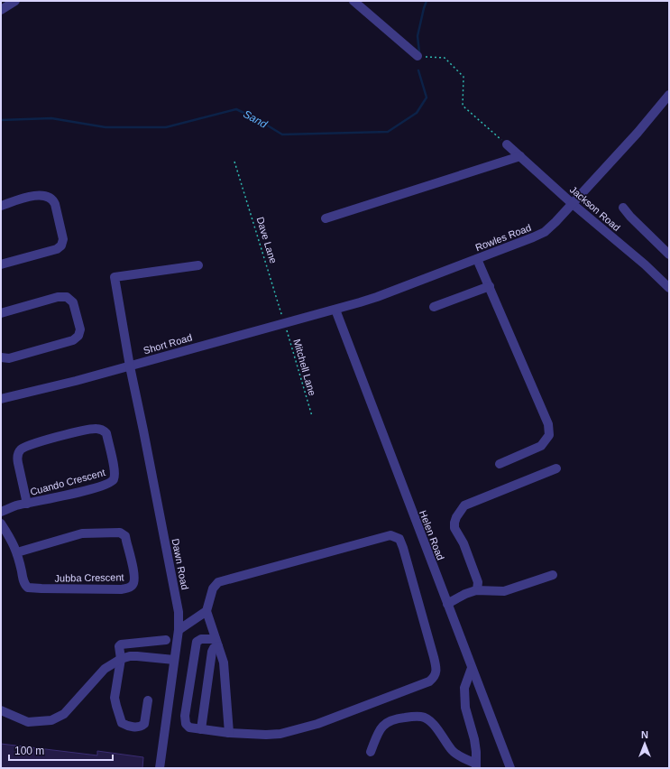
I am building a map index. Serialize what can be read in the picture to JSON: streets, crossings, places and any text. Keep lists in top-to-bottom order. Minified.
{"streets":{"street":["Jackson Road","Rowles Road","Short Road","Cuando Crescent","Helen Road","Dawn Road","Jubba Crescent"],"path":["Dave Lane","Mitchell Lane"]},"crossings":[["Jackson Road","Rowles Road"],["Rowles Road","Short Road"],["Rowles Road","Helen Road"],["Dave Lane","Short Road"],["Dave Lane","Mitchell Lane"],["Short Road","Mitchell Lane"],["Short Road","Helen Road"],["Short Road","Dawn Road"]],"water":["Sand"],"scale_bar":"100 m","north":"top"}
